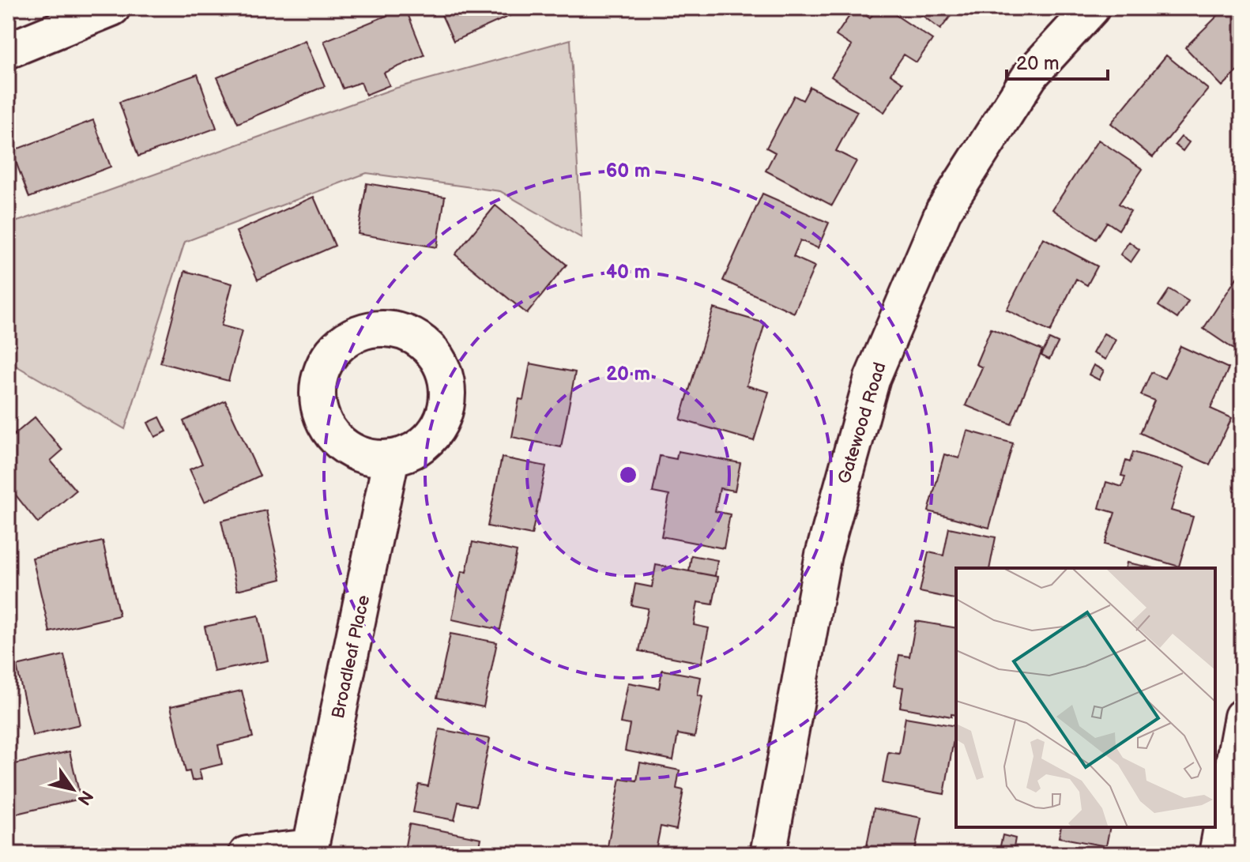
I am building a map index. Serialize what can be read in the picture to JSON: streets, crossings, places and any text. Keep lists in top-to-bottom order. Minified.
{"streets":{"street":["Gatewood Road","Broadleaf Place"]},"scale_bar":"20 m","north":"bottom right","rings":["60 m","40 m","20 m"]}
